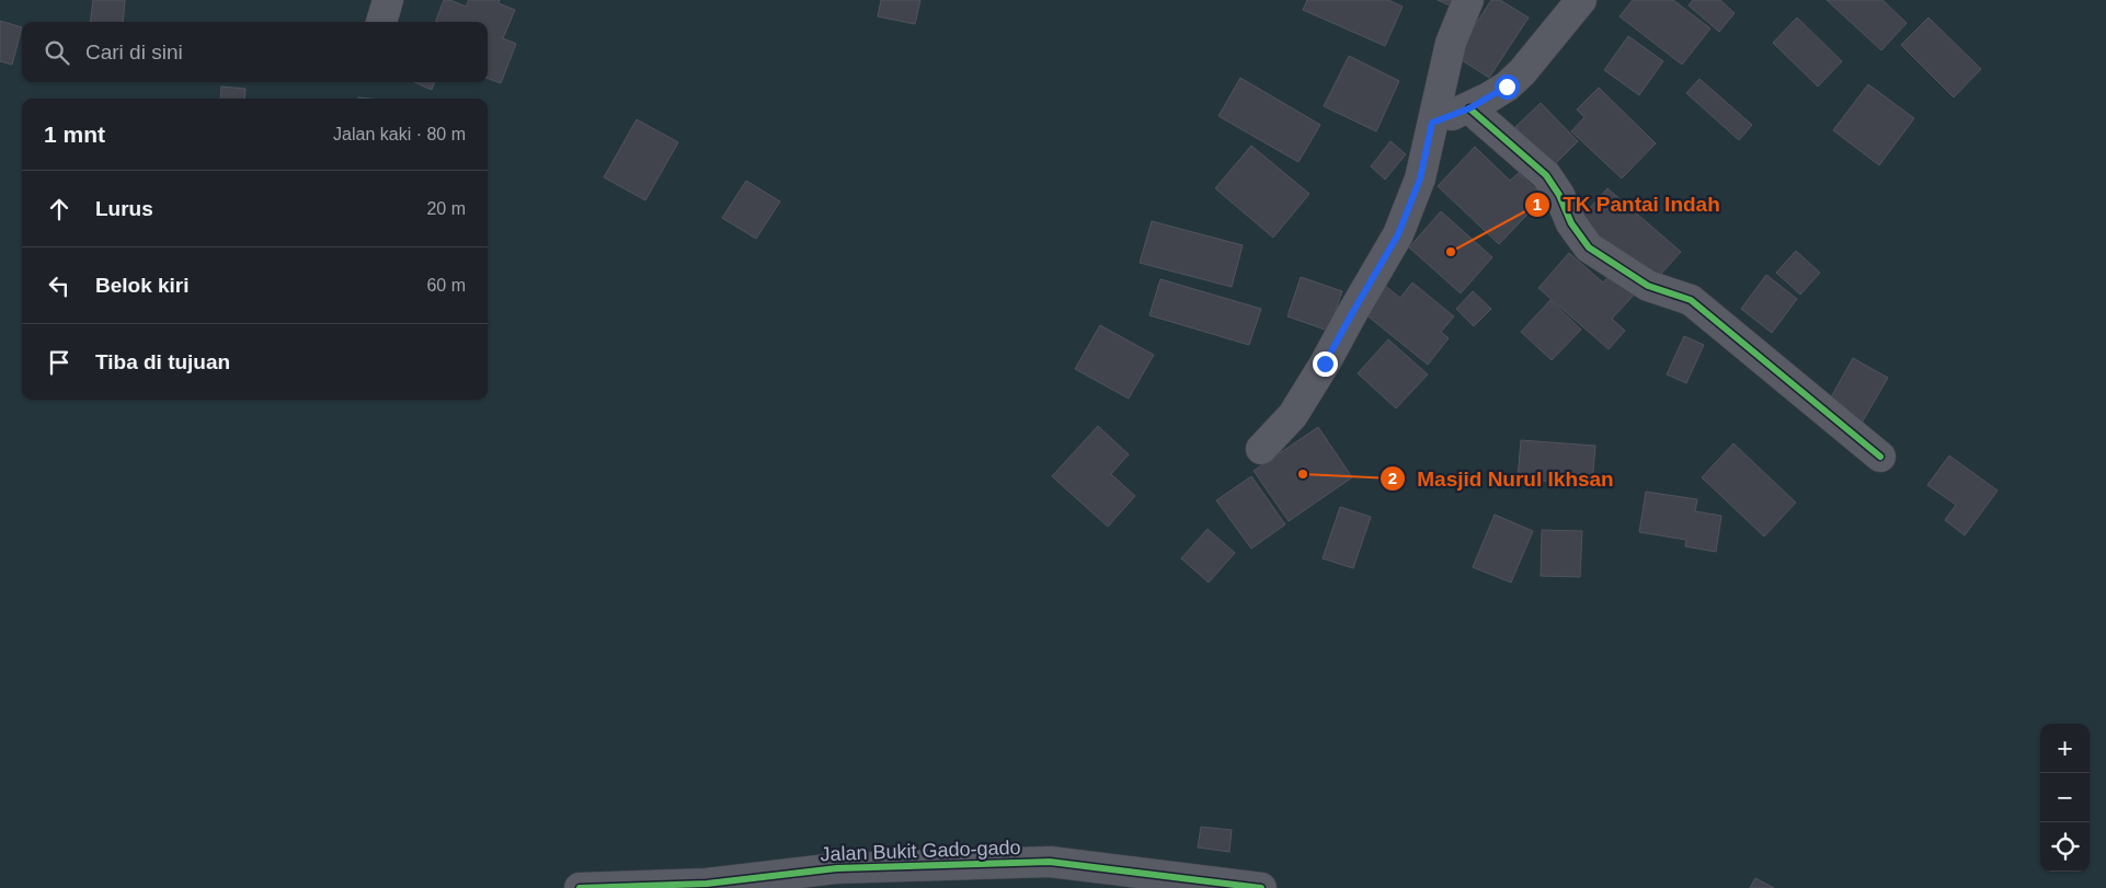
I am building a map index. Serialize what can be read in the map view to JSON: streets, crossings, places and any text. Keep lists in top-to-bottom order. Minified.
{"streets":{"street":["Jalan Bukit Gado-gado"]},"places":["TK Pantai Indah","Masjid Nurul Ikhsan"],"page":{"search":"Cari di sini","heading":["1 mnt","Jalan kaki · 80 m"],"list":[["Lurus","20 m"],["Belok kiri","60 m"],"Tiba di tujuan"],"map_buttons":["+","−"]}}
